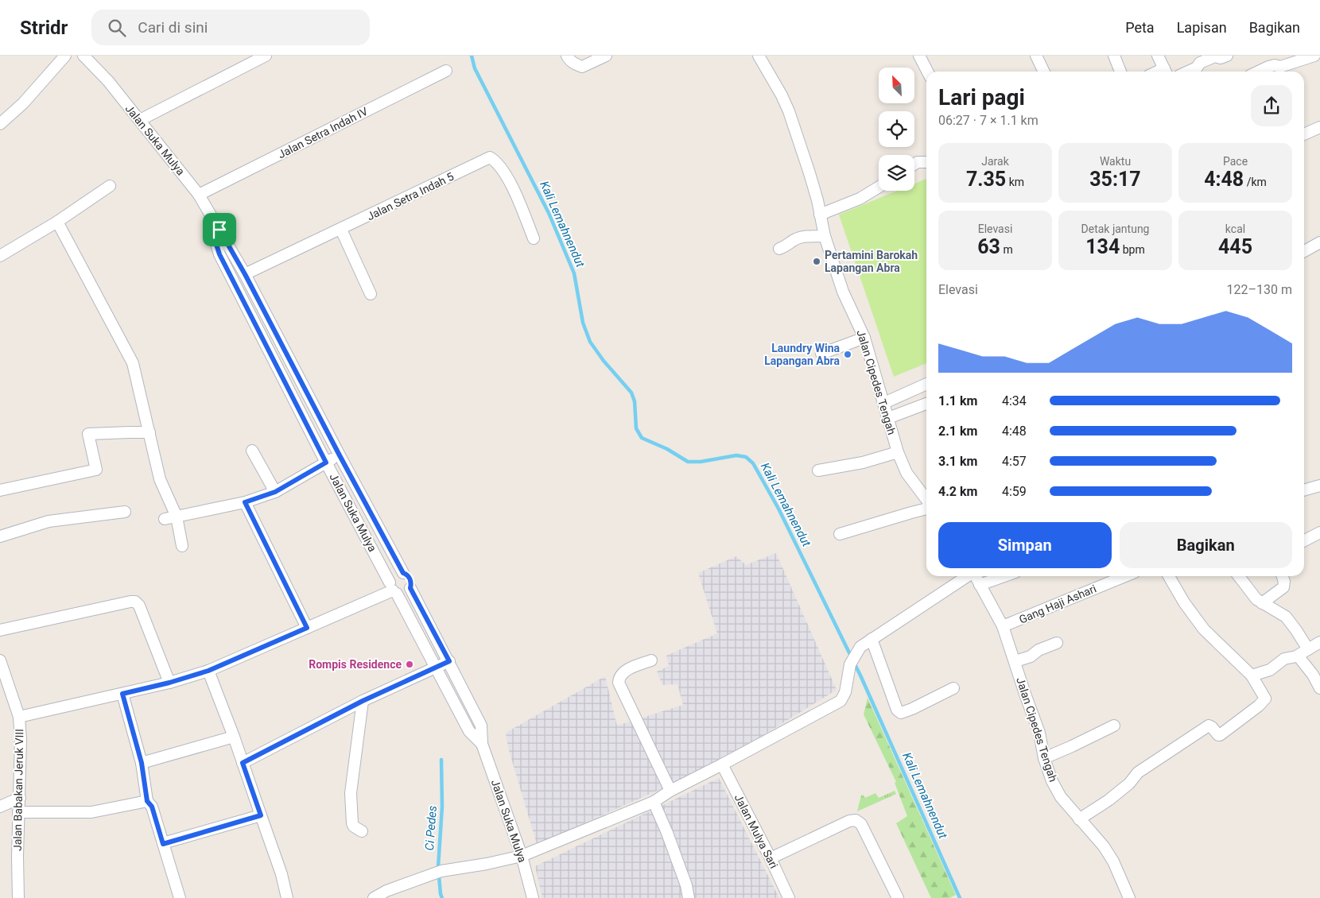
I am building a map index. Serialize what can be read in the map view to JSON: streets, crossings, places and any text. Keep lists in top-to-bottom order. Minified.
{"streets":{"street":["Jalan Setra Indah IV","Jalan Suka Mulya","Jalan Setra Indah 5","Jalan Cipedes Tengah","Gang Haji Ashari","Jalan Babakan Jeruk VIII","Jalan Mulya Sari"]},"crossings":[["Jalan Setra Indah IV","Jalan Suka Mulya"],["Jalan Suka Mulya","Jalan Setra Indah 5"],["Jalan Cipedes Tengah","Gang Haji Ashari"]],"water":["Kali Lemahnendut","Ci Pedes"],"places":["Pertamini Barokah Lapangan Abra","Laundry Wina Lapangan Abra","Rompis Residence"],"north":"top left","page":{"header":"Stridr","search":"Cari di sini","nav":["Peta","Lapisan","Bagikan"],"heading":["Lari pagi","06:27 · 7 × 1.1 km"],"stats":[["Jarak","7.35 km"],["Waktu","35:17"],["Pace","4:48 /km"],["Elevasi","63 m"],["Detak jantung","134 bpm"],["kcal","445"]],"chart":["Elevasi","122–130 m"],"list":[{"name":"1.1 km","note":"4:34"},{"name":"2.1 km","note":"4:48"},{"name":"3.1 km","note":"4:57"},{"name":"4.2 km","note":"4:59"}],"buttons":["Simpan","Bagikan"]}}
